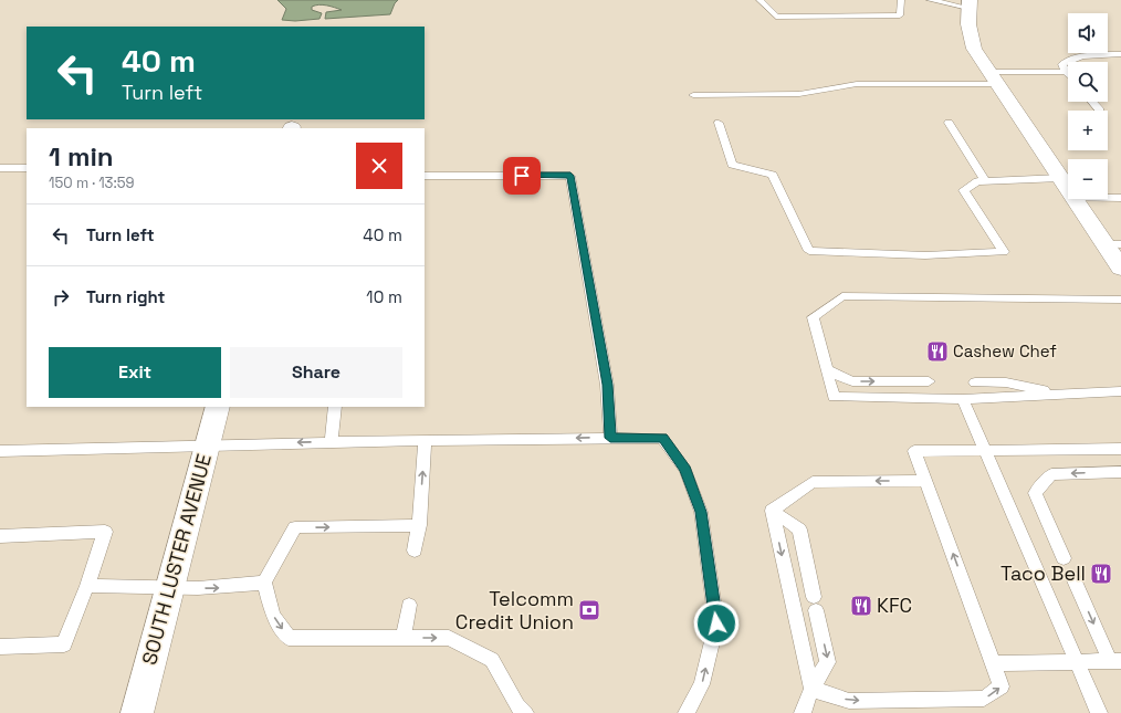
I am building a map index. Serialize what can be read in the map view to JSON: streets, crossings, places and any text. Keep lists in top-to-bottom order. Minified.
{"streets":{"street":["SOUTH LUSTER AVENUE"]},"places":{"restaurant":["Cashew Chef","Taco Bell","KFC"],"bank":["Telcomm Credit Union"]},"page":{"map_buttons":["+","−"],"turn":["40 m","Turn left"],"heading":["1 min","150 m · 13:59"],"list":[{"name":"Turn left","value":"40 m"},{"name":"Turn right","value":"10 m"}],"buttons":["Exit","Share"]}}
